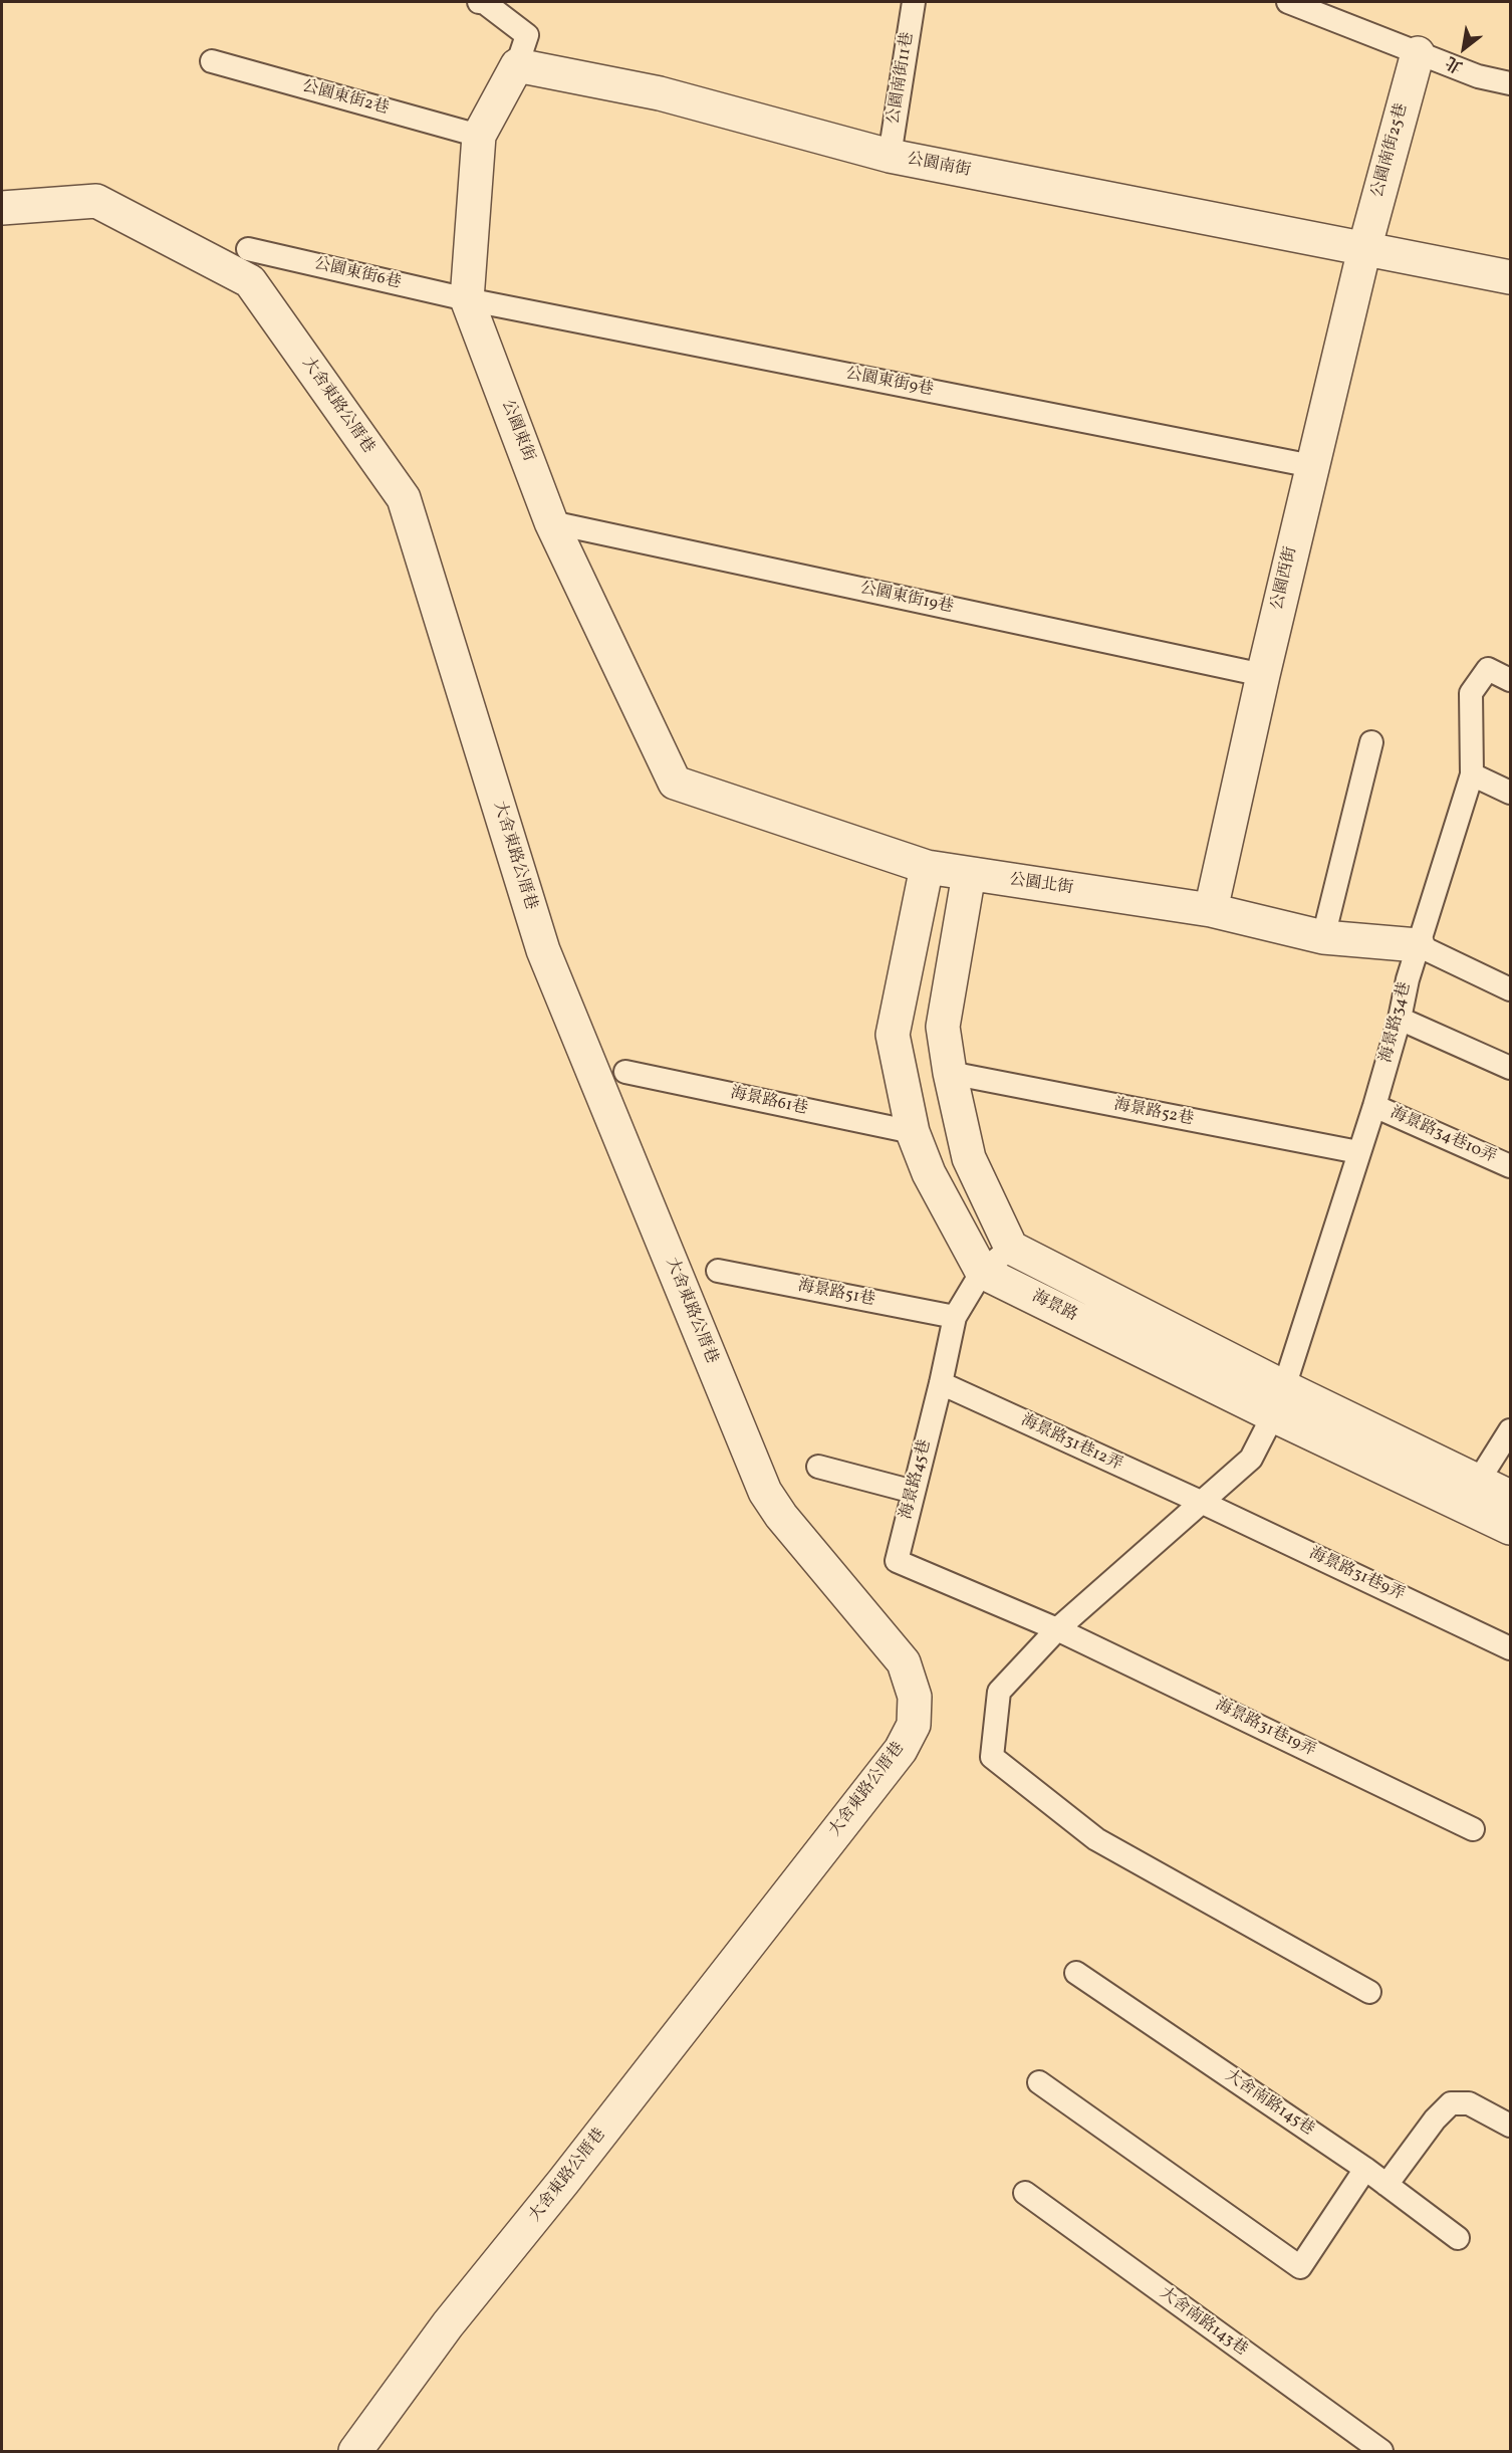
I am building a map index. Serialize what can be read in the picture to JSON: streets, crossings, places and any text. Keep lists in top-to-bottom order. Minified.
{"streets":{"street":["公園南街25巷","公園南街","大舍東路公厝巷","公園東街","公園西街","公園北街","海景路"],"lane":["公園南街11巷","公園東街2巷","公園東街6巷","公園東街9巷","公園東街19巷","海景路34巷","海景路61巷","海景路52巷","海景路34巷10弄","海景路51巷","海景路31巷12弄","海景路45巷","海景路31巷9弄","海景路31巷19弄","大舍南路145巷","大舍南路143巷"]},"crossings":[["公園南街11巷","公園南街"],["公園東街2巷","公園東街"],["公園南街25巷","公園南街"],["公園南街25巷","公園西街"],["公園南街","公園東街"],["公園南街","公園西街"],["公園東街6巷","公園東街9巷"],["公園東街6巷","公園東街"],["公園東街9巷","公園東街"],["公園東街9巷","公園西街"],["公園東街","公園東街19巷"],["公園東街","公園北街"],["公園西街","公園東街19巷"],["公園西街","公園北街"],["公園北街","海景路34巷"],["海景路34巷","海景路52巷"],["海景路34巷","海景路34巷10弄"],["海景路34巷","海景路"],["海景路34巷","海景路31巷12弄"],["海景路34巷","海景路45巷"],["海景路34巷","海景路31巷9弄"],["海景路34巷","海景路31巷19弄"],["海景路51巷","海景路45巷"],["海景路","海景路45巷"],["海景路31巷12弄","海景路45巷"],["海景路31巷12弄","海景路31巷9弄"],["海景路45巷","海景路31巷19弄"]],"north":"bottom left"}
